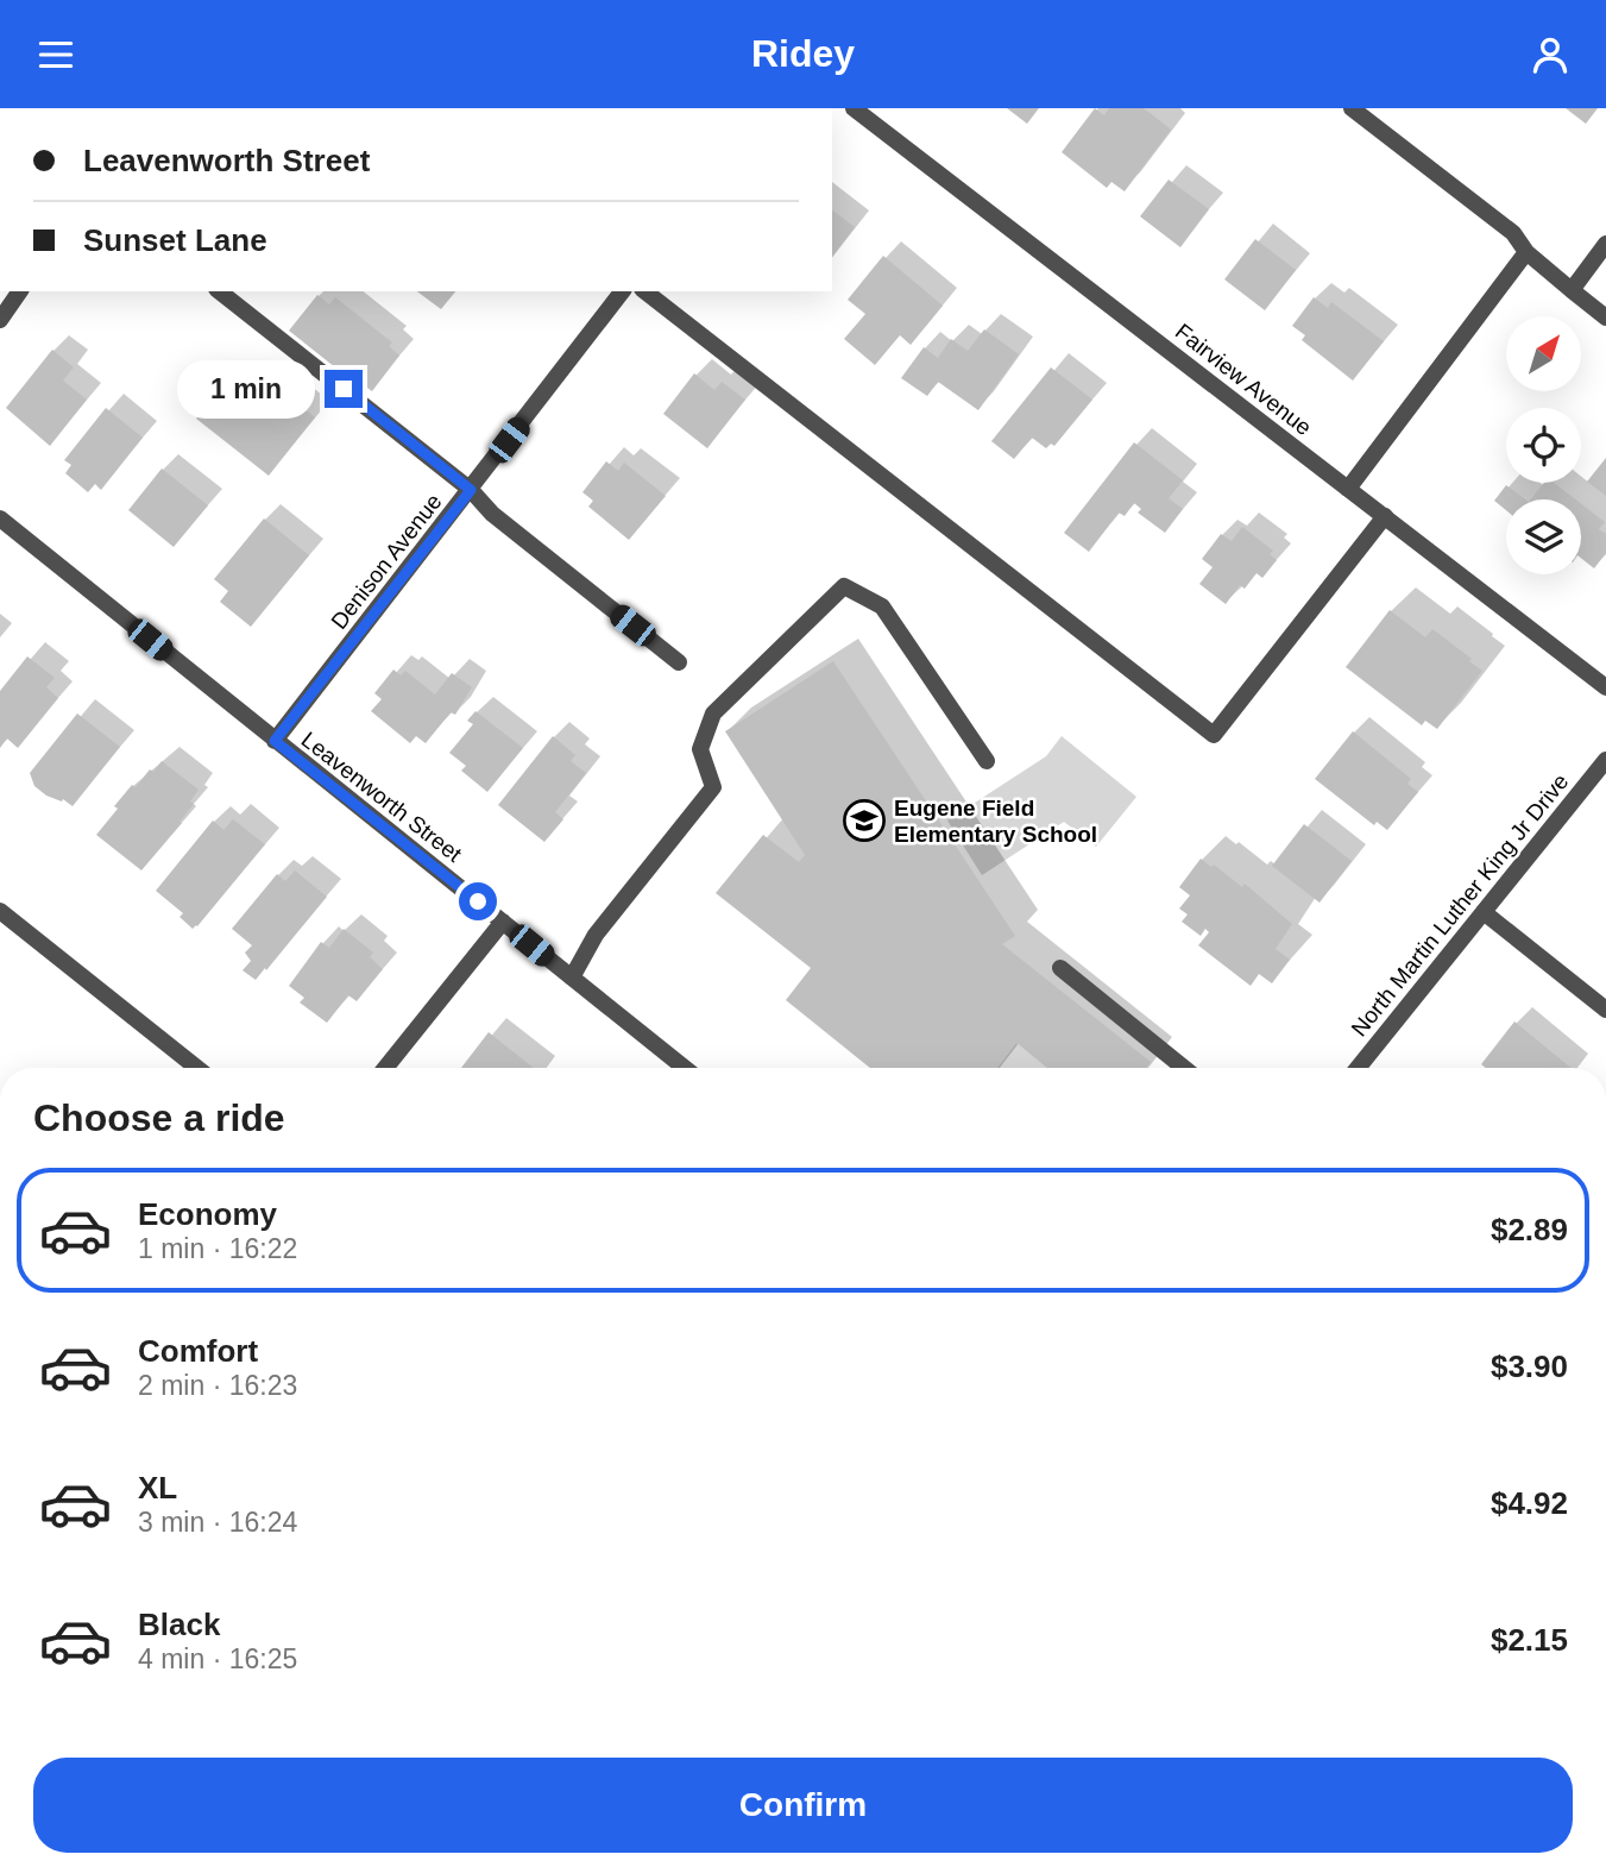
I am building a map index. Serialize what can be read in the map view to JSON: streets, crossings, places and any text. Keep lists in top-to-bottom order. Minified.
{"streets":{"street":["Fairview Avenue","Denison Avenue","Leavenworth Street","North Martin Luther King Jr Drive"]},"crossings":[["Denison Avenue","Leavenworth Street"]],"places":{"school or university":["Eugene Field Elementary School"]},"north":"top right","page":{"header":"Ridey","banner":["Leavenworth Street","Sunset Lane"],"bubble":"1 min","heading":"Choose a ride","list":[{"name":"Economy","note":"1 min · 16:22","value":"$2.89"},{"name":"Comfort","note":"2 min · 16:23","value":"$3.90"},{"name":"XL","note":"3 min · 16:24","value":"$4.92"},{"name":"Black","note":"4 min · 16:25","value":"$2.15"}],"buttons":"Confirm"}}
